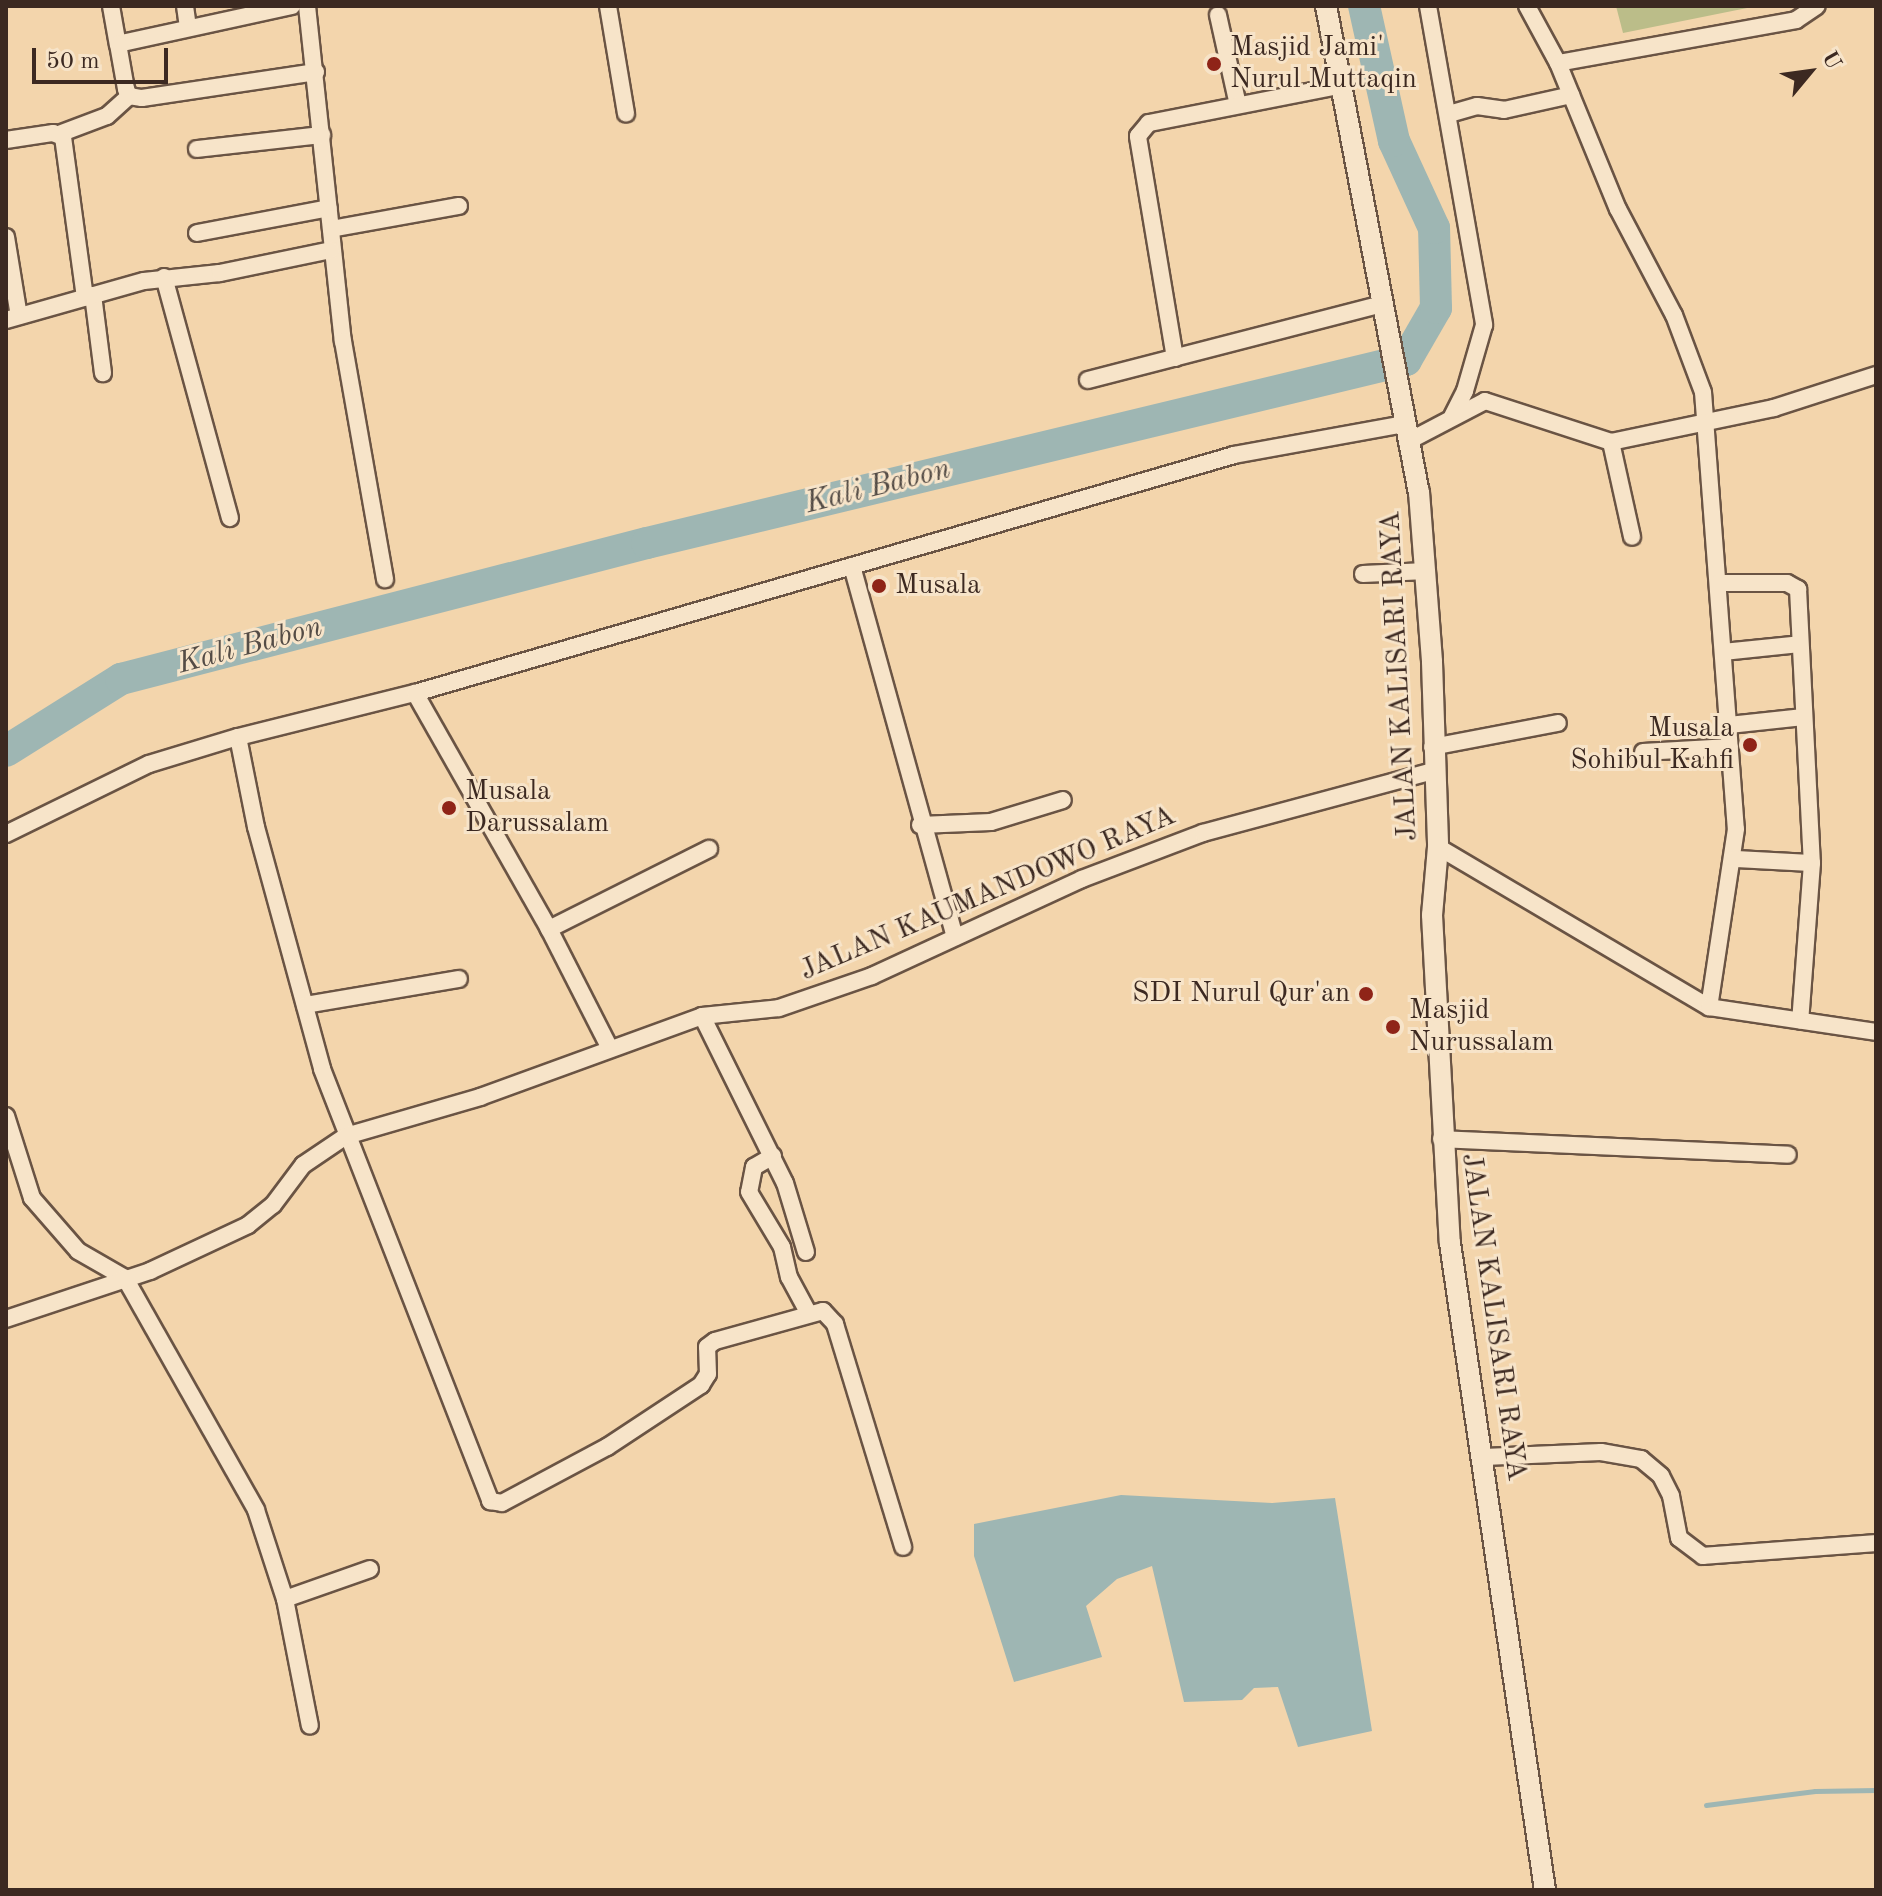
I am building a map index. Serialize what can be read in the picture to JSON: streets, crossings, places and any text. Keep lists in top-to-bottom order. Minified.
{"streets":{"street":["JALAN KALISARI RAYA","JALAN KAUMANDOWO RAYA"]},"crossings":[["JALAN KALISARI RAYA","JALAN KAUMANDOWO RAYA"]],"water":["Kali Babon"],"places":["Masjid Jami' Nurul Muttaqin","Musala","Musala Sohibul Kahfi","Musala Darussalam","SDI Nurul Qur'an","Masjid Nurussalam"],"scale_bar":"50 m","north":"top right"}
